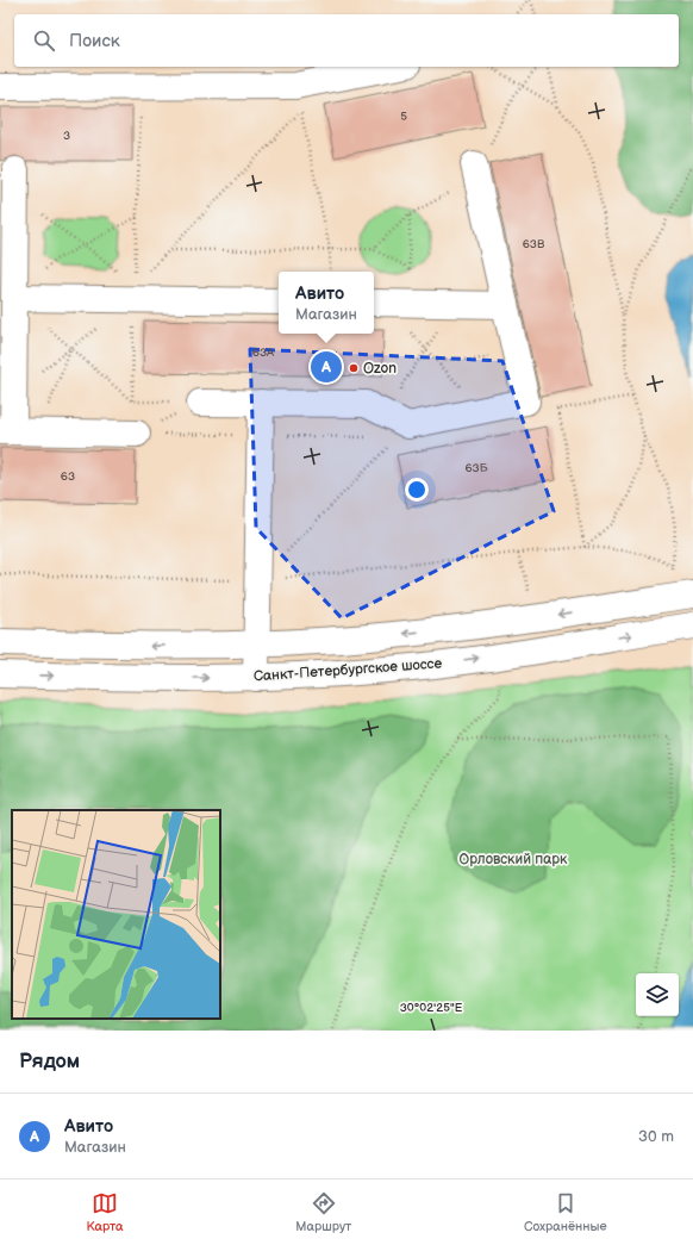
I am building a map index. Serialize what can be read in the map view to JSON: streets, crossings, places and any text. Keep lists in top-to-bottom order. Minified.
{"streets":{"main road":["Санкт-Петербургское шоссе"]},"parks":["Орловский парк"],"places":["Ozon"],"house_numbers":["5","3","63В","63А","63Б","63"],"page":{"search":"Поиск","popup":["Авито","Магазин"],"pins":"A","heading":"Рядом","list":[{"mark":"A","name":"Авито","note":"Магазин","value":"30 m"}],"nav":["Карта","Маршрут","Сохранённые"]},"coordinates":["30°02'25\"E"]}
